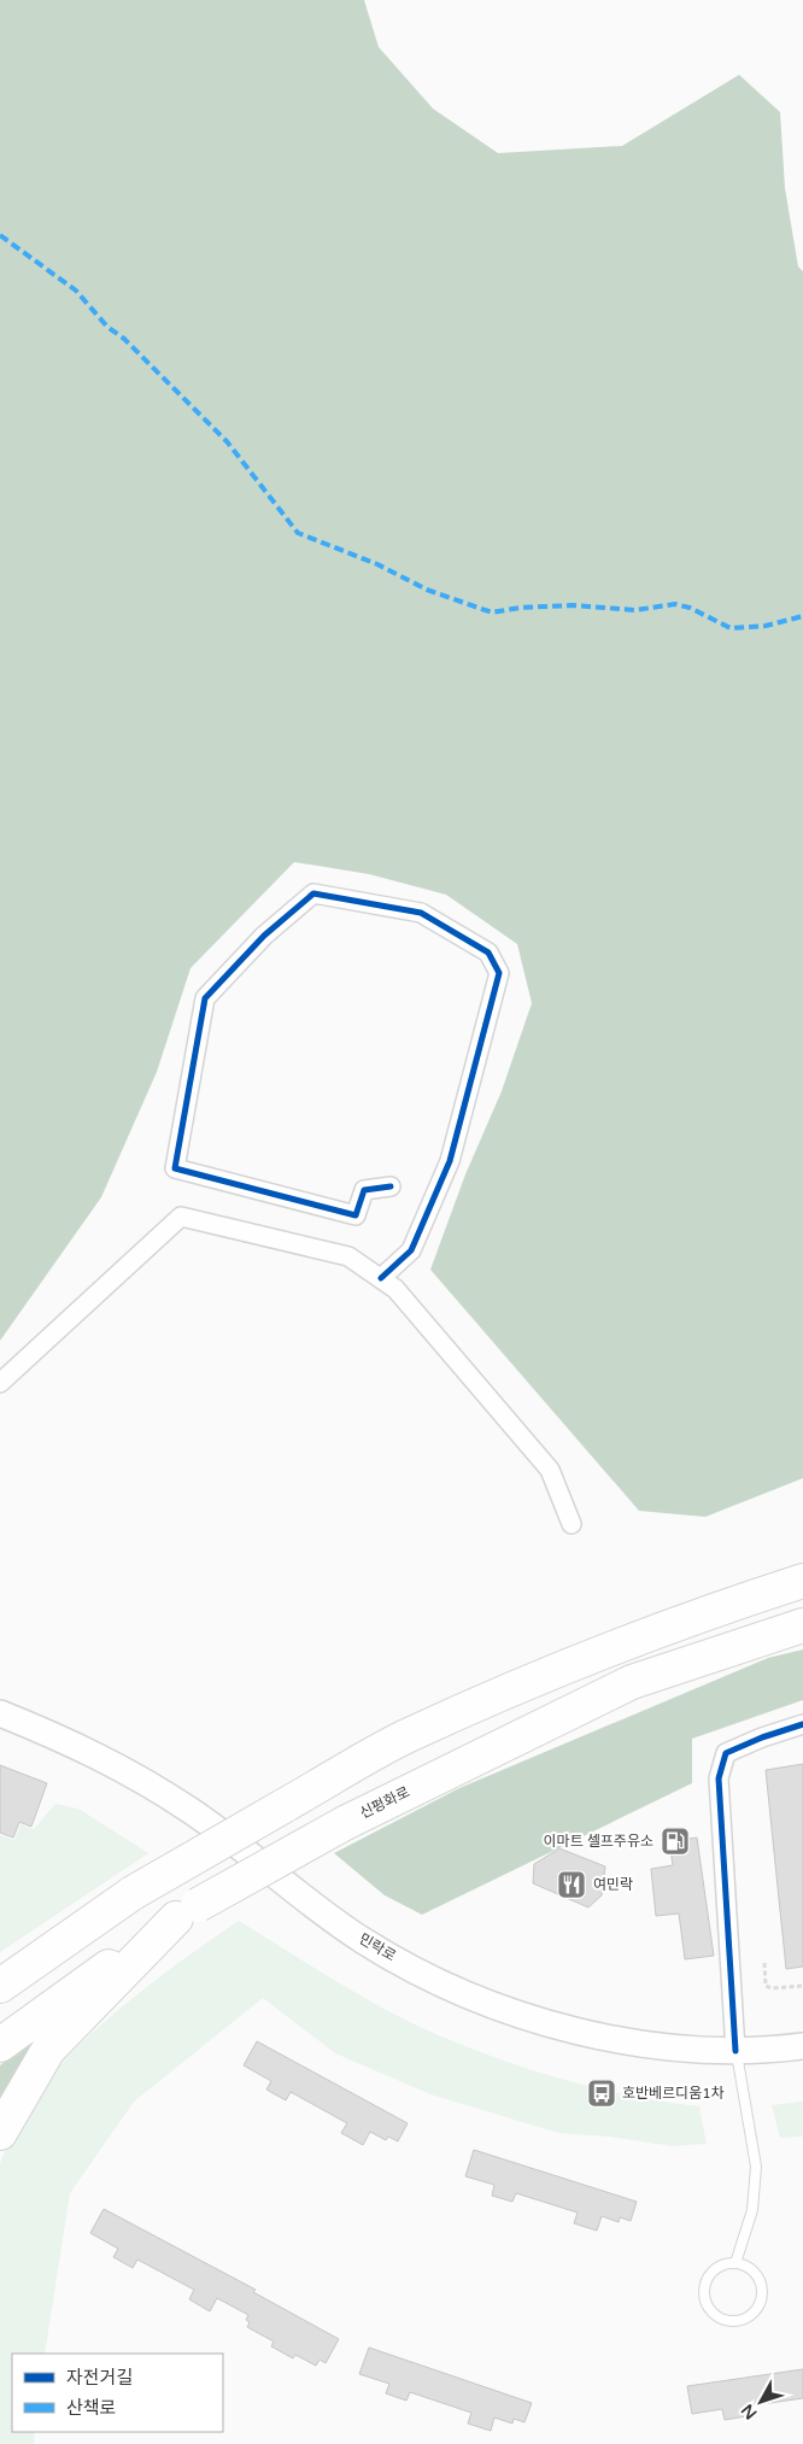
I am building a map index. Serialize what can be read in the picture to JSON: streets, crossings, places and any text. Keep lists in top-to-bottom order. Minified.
{"streets":{"highway":["신평화로"],"main road":["민락로"]},"places":{"fuel station":["이마트 셀프주유소"],"restaurant":["여민락"],"bus stop":["호반베르디움1차"]},"legend":["자전거길","산책로"],"north":"bottom left"}
